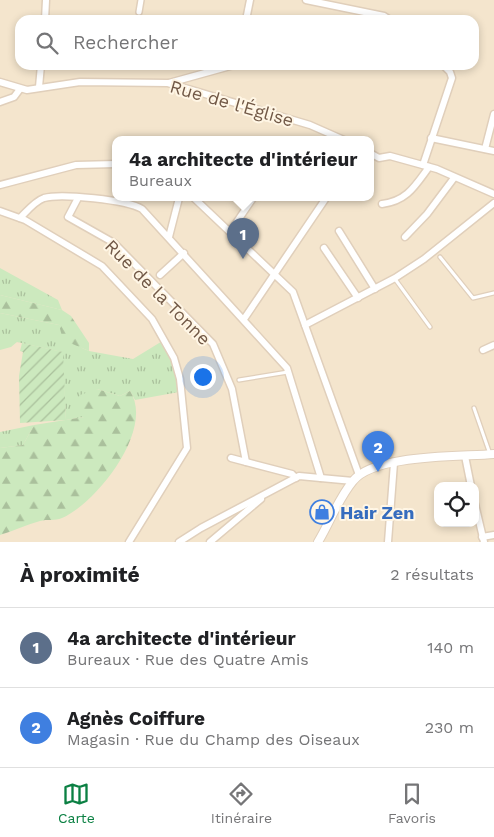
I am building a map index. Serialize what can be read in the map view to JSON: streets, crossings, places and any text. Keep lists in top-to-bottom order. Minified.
{"streets":{"street":["Rue de l'Église","Rue de la Tonne"]},"places":{"shop":["Hair Zen"]},"page":{"search":"Rechercher","popup":["4a architecte d'intérieur","Bureaux"],"pins":["1","2"],"heading":["À proximité","2 résultats"],"list":[{"mark":"1","name":"4a architecte d'intérieur","note":"Bureaux · Rue des Quatre Amis","value":"140 m"},{"mark":"2","name":"Agnès Coiffure","note":"Magasin · Rue du Champ des Oiseaux","value":"230 m"}],"nav":["Carte","Itinéraire","Favoris"]}}
